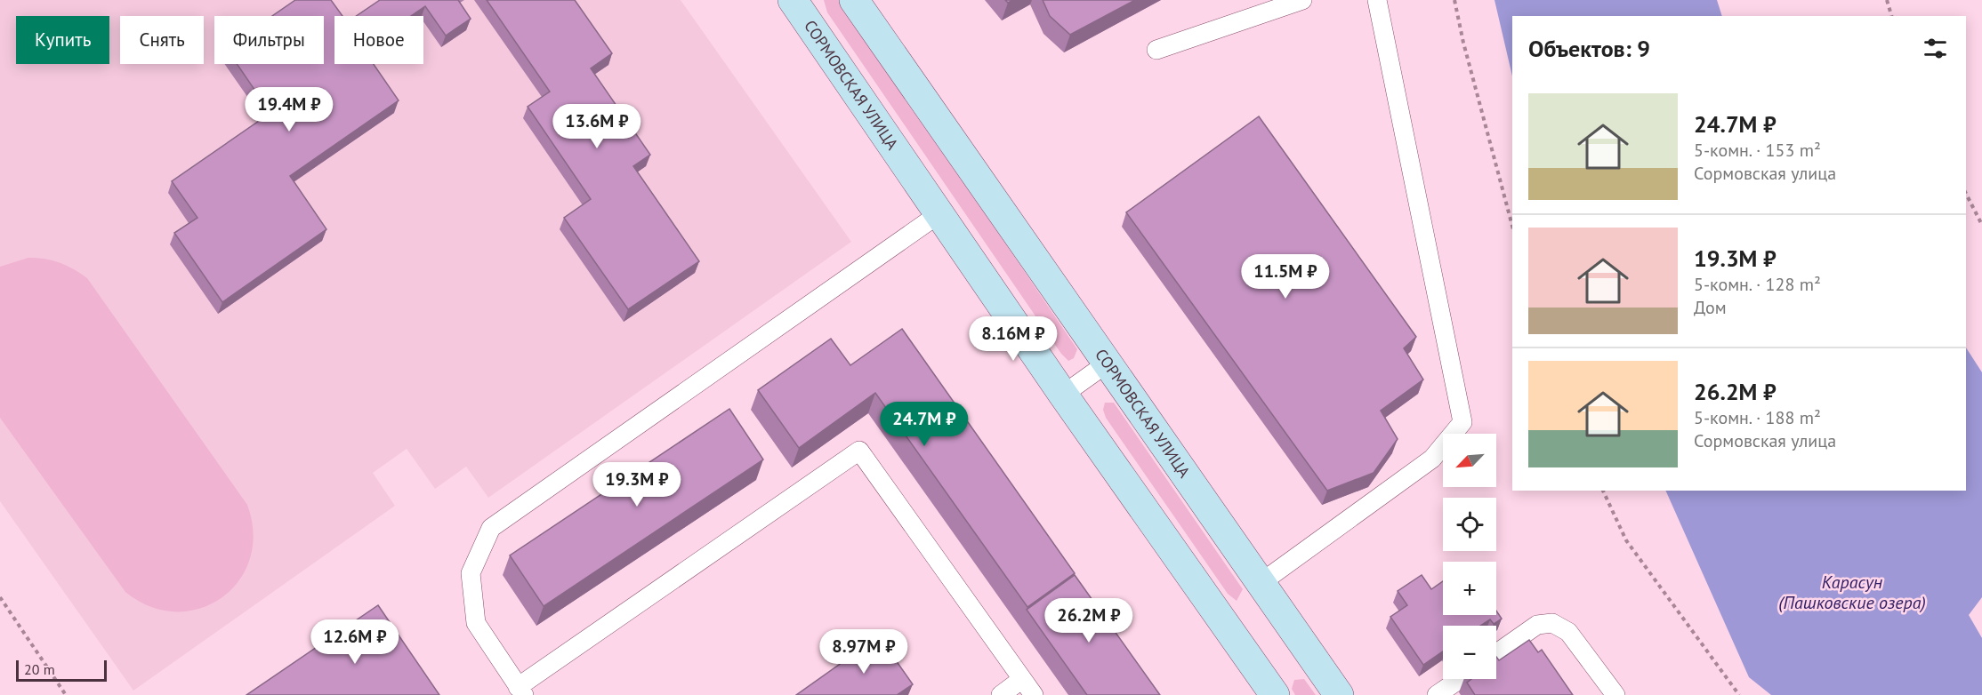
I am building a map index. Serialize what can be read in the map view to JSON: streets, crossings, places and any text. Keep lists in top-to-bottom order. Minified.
{"streets":{"main road":["СОРМОВСКАЯ УЛИЦА"]},"water":["Карасун (Пашковские озера)"],"scale_bar":"20 m","north":"bottom left","page":{"chip":["Купить","Снять","Фильтры","Новое"],"heading":"Объектов: 9","list":[{"name":"24.7M ₽","note":"5-комн. · 153 m² · Сормовская улица"},{"name":"19.3M ₽","note":"5-комн. · 128 m² · Дом"},{"name":"26.2M ₽","note":"5-комн. · 188 m² · Сормовская улица"}],"price":["19.4M ₽","13.6M ₽","11.5M ₽","8.16M ₽","24.7M ₽","19.3M ₽","26.2M ₽","12.6M ₽","8.97M ₽"],"map_buttons":["+","−"],"scale":"20 m"}}
